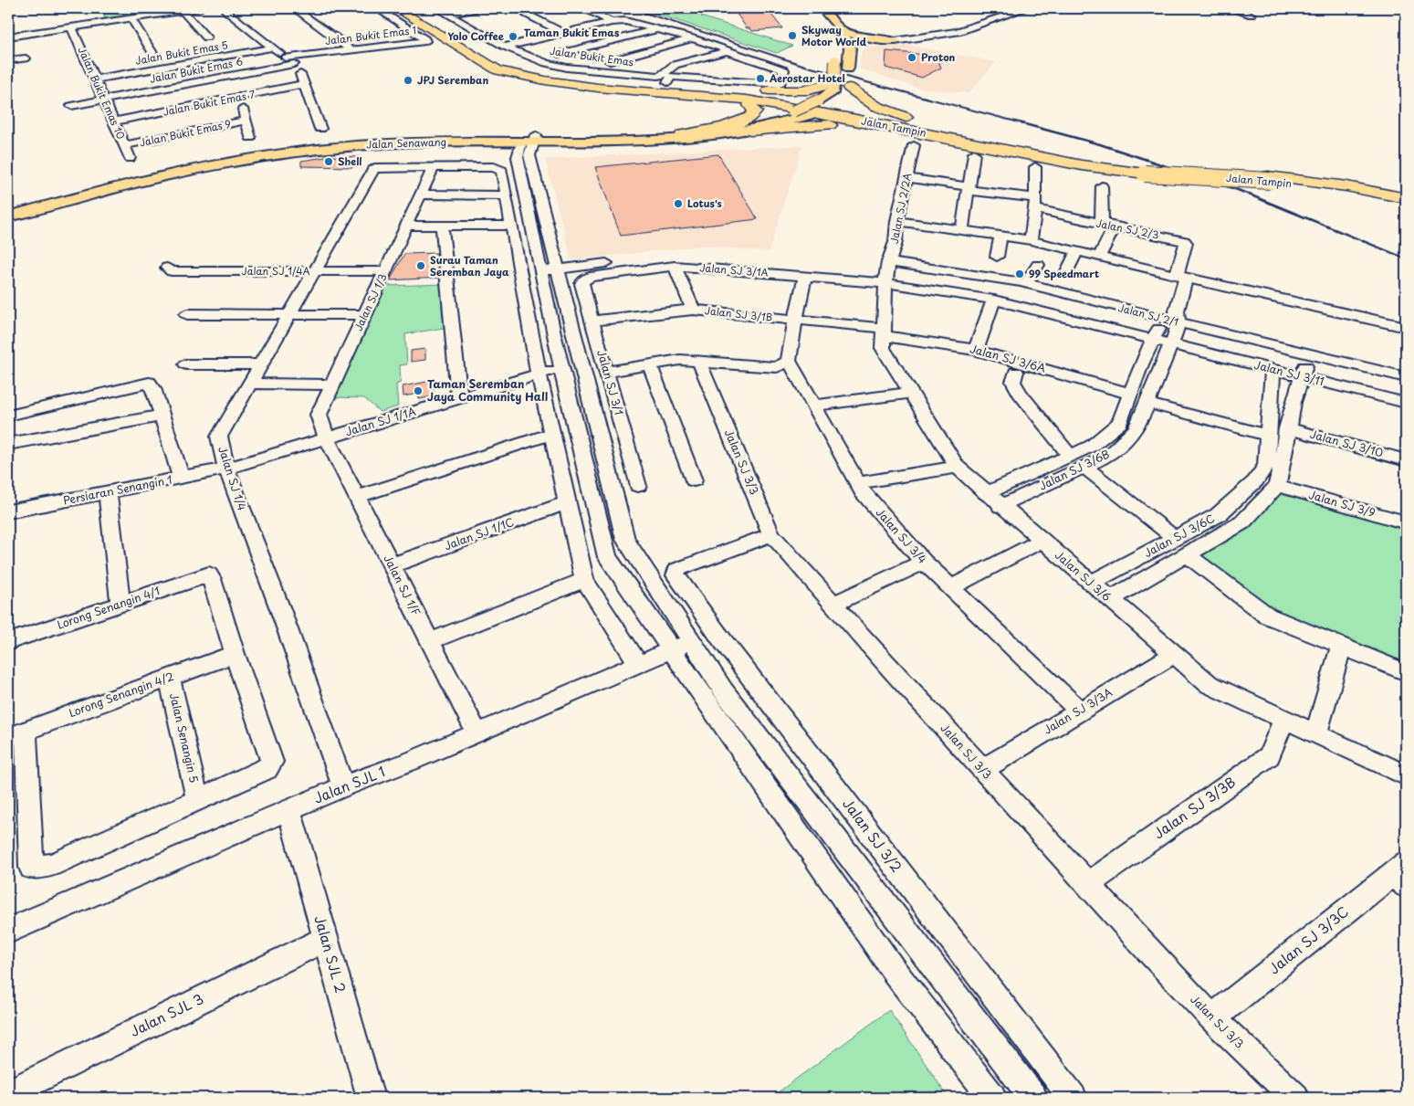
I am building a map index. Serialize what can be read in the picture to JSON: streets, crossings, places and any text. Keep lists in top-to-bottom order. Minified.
{"streets":{"highway":["Jalan Tampin"],"main road":["Jalan Senawang"],"street":["Jalan Bukit Emas 1","Jalan Bukit Emas 5","Jalan Bukit Emas","Jalan Bukit Emas 6","Jalan Bukit Emas 10","Jalan Bukit Emas 7","Jalan Bukit Emas 9","Jalan SJ 2/2A","Jalan SJ 2/3","Jalan SJ 3/1A","Jalan SJ 1/4A","Jalan SJ 1/3","Jalan SJ 3/1B","Jalan SJ 2/1","Jalan SJ 3/6A","Jalan SJ 3/11","Jalan SJ 3/1","Jalan SJ 1/1A","Jalan SJ 3/10","Jalan SJ 3/3","Jalan SJ 3/6B","Jalan SJ 1/4","Persiaran Senangin 1","Jalan SJ 3/9","Jalan SJ 1/1C","Jalan SJ 3/4","Jalan SJ 3/6C","Jalan SJ 3/6","Jalan SJ 1/F","Lorong Senangin 4/1","Lorong Senangin 4/2","Jalan SJ 3/3A","Jalan Senangin 5","Jalan SJL 1","Jalan SJ 3/3B","Jalan SJ 3/2","Jalan SJ 3/3C","Jalan SJL 2","Jalan SJL 3"]},"crossings":[["Jalan Bukit Emas 5","Jalan Bukit Emas 10"],["Jalan Bukit Emas 6","Jalan Bukit Emas 10"],["Jalan Bukit Emas 10","Jalan Bukit Emas 7"],["Jalan Bukit Emas 10","Jalan Bukit Emas 9"],["Jalan SJ 2/2A","Jalan SJ 2/3"],["Jalan SJ 2/2A","Jalan SJ 3/1A"],["Jalan SJ 2/2A","Jalan SJ 2/1"],["Jalan SJ 3/1A","Jalan SJ 2/1"],["Jalan SJ 3/1A","Jalan SJ 3/1"],["Jalan SJ 1/4A","Jalan SJ 1/3"],["Jalan SJ 1/4A","Jalan SJ 1/4"],["Jalan SJ 1/3","Jalan SJ 1/1A"],["Jalan SJ 1/3","Jalan SJ 1/4"],["Jalan SJ 1/3","Jalan SJ 1/F"],["Jalan SJ 3/1B","Jalan SJ 3/6A"],["Jalan SJ 3/1B","Jalan SJ 3/1"],["Jalan SJ 3/1B","Jalan SJ 3/6"],["Jalan SJ 2/1","Jalan SJ 3/11"],["Jalan SJ 2/1","Jalan SJ 3/6B"],["Jalan SJ 3/6A","Jalan SJ 3/6"],["Jalan SJ 3/11","Jalan SJ 3/6B"],["Jalan SJ 3/11","Jalan SJ 3/6C"],["Jalan SJ 1/1A","Jalan SJ 1/4"],["Jalan SJ 1/1A","Persiaran Senangin 1"],["Jalan SJ 1/1A","Jalan SJ 1/F"],["Jalan SJ 3/3","Jalan SJ 3/3A"],["Jalan SJ 3/3","Jalan SJ 3/3B"],["Jalan SJ 3/3","Jalan SJ 3/2"],["Jalan SJ 3/3","Jalan SJ 3/3C"],["Jalan SJ 3/6B","Jalan SJ 3/6"],["Jalan SJ 1/4","Persiaran Senangin 1"],["Jalan SJ 1/4","Jalan SJL 1"],["Jalan SJ 1/1C","Jalan SJ 1/F"],["Jalan SJ 3/4","Jalan SJ 3/3A"],["Jalan SJ 3/6C","Jalan SJ 3/6"],["Jalan SJ 3/6","Jalan SJ 3/3A"],["Jalan SJ 3/6","Jalan SJ 3/3B"],["Jalan SJ 1/F","Jalan SJL 1"],["Lorong Senangin 4/1","Lorong Senangin 4/2"],["Lorong Senangin 4/2","Jalan Senangin 5"],["Jalan SJL 1","Jalan SJL 2"],["Jalan SJL 2","Jalan SJL 3"]],"districts":["Taman Bukit Emas"],"places":["Skyway Motor World","Yolo Coffee","Proton","Aerostar Hotel","JPJ Seremban","Shell","Lotus's","Surau Taman Seremban Jaya","99 Speedmart","Taman Seremban Jaya Community Hall"]}
